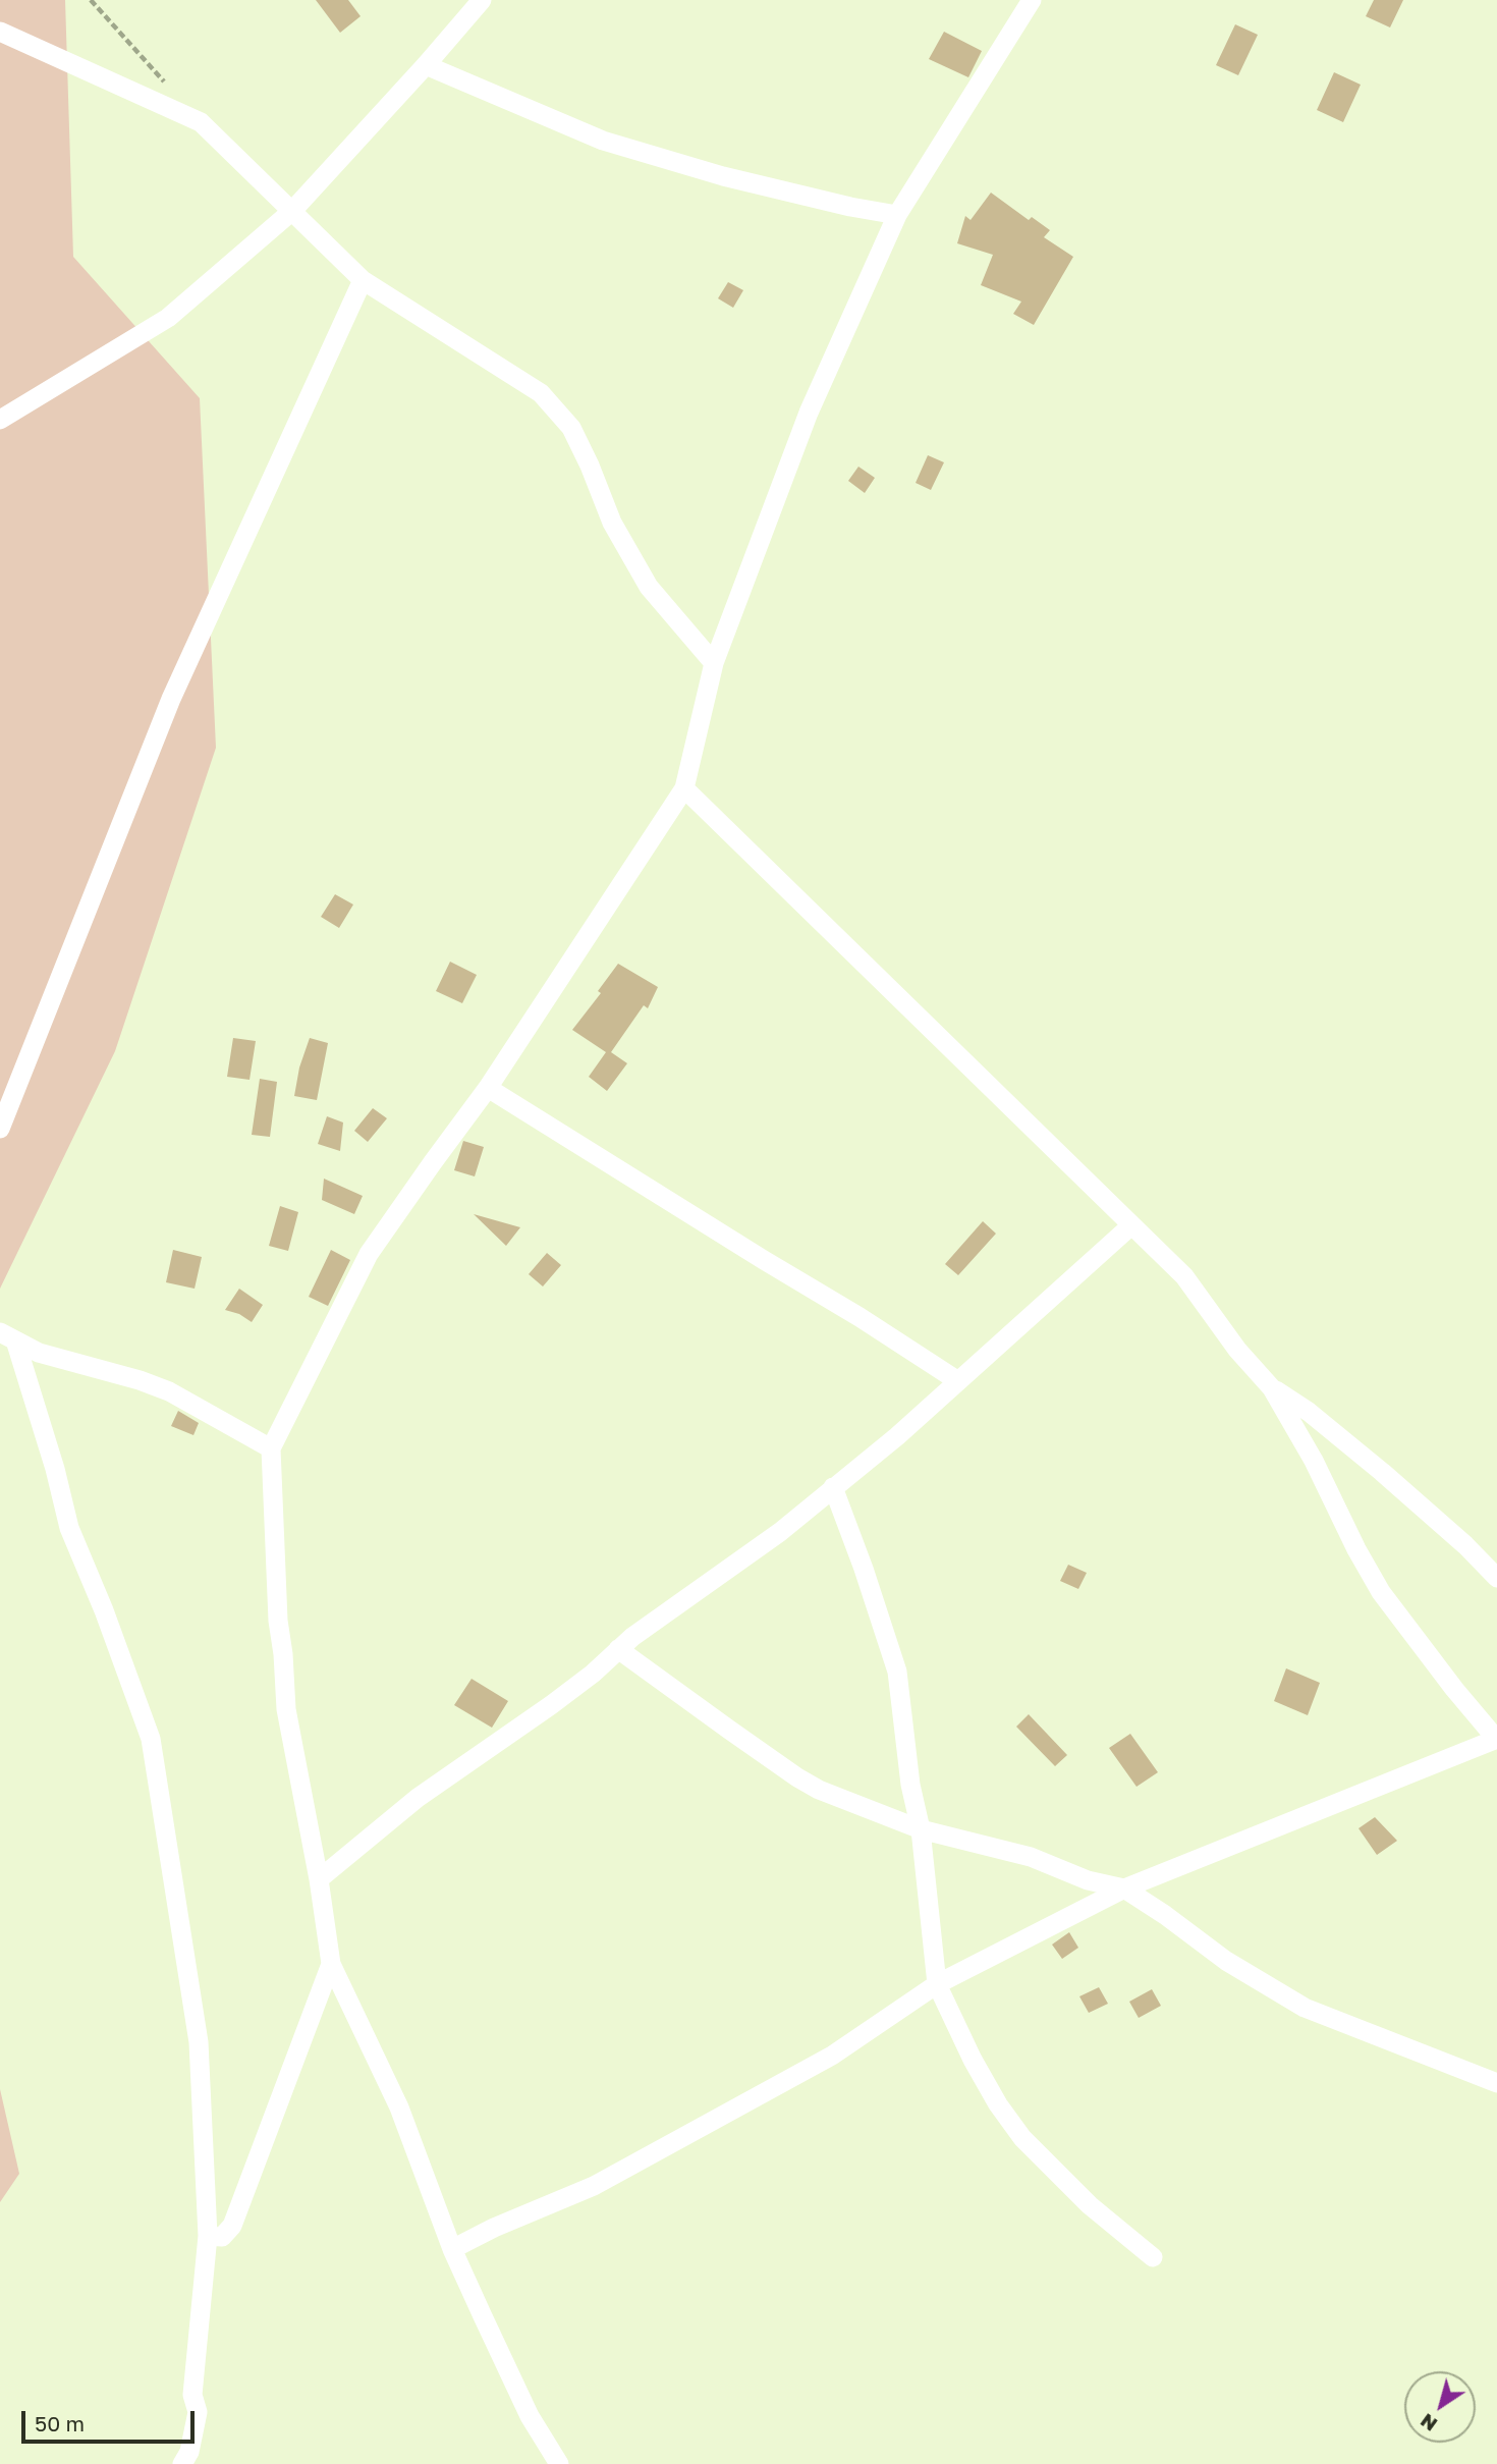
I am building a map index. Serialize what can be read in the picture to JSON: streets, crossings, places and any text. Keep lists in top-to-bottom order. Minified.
{"scale_bar":"50 m","north":"bottom left"}
